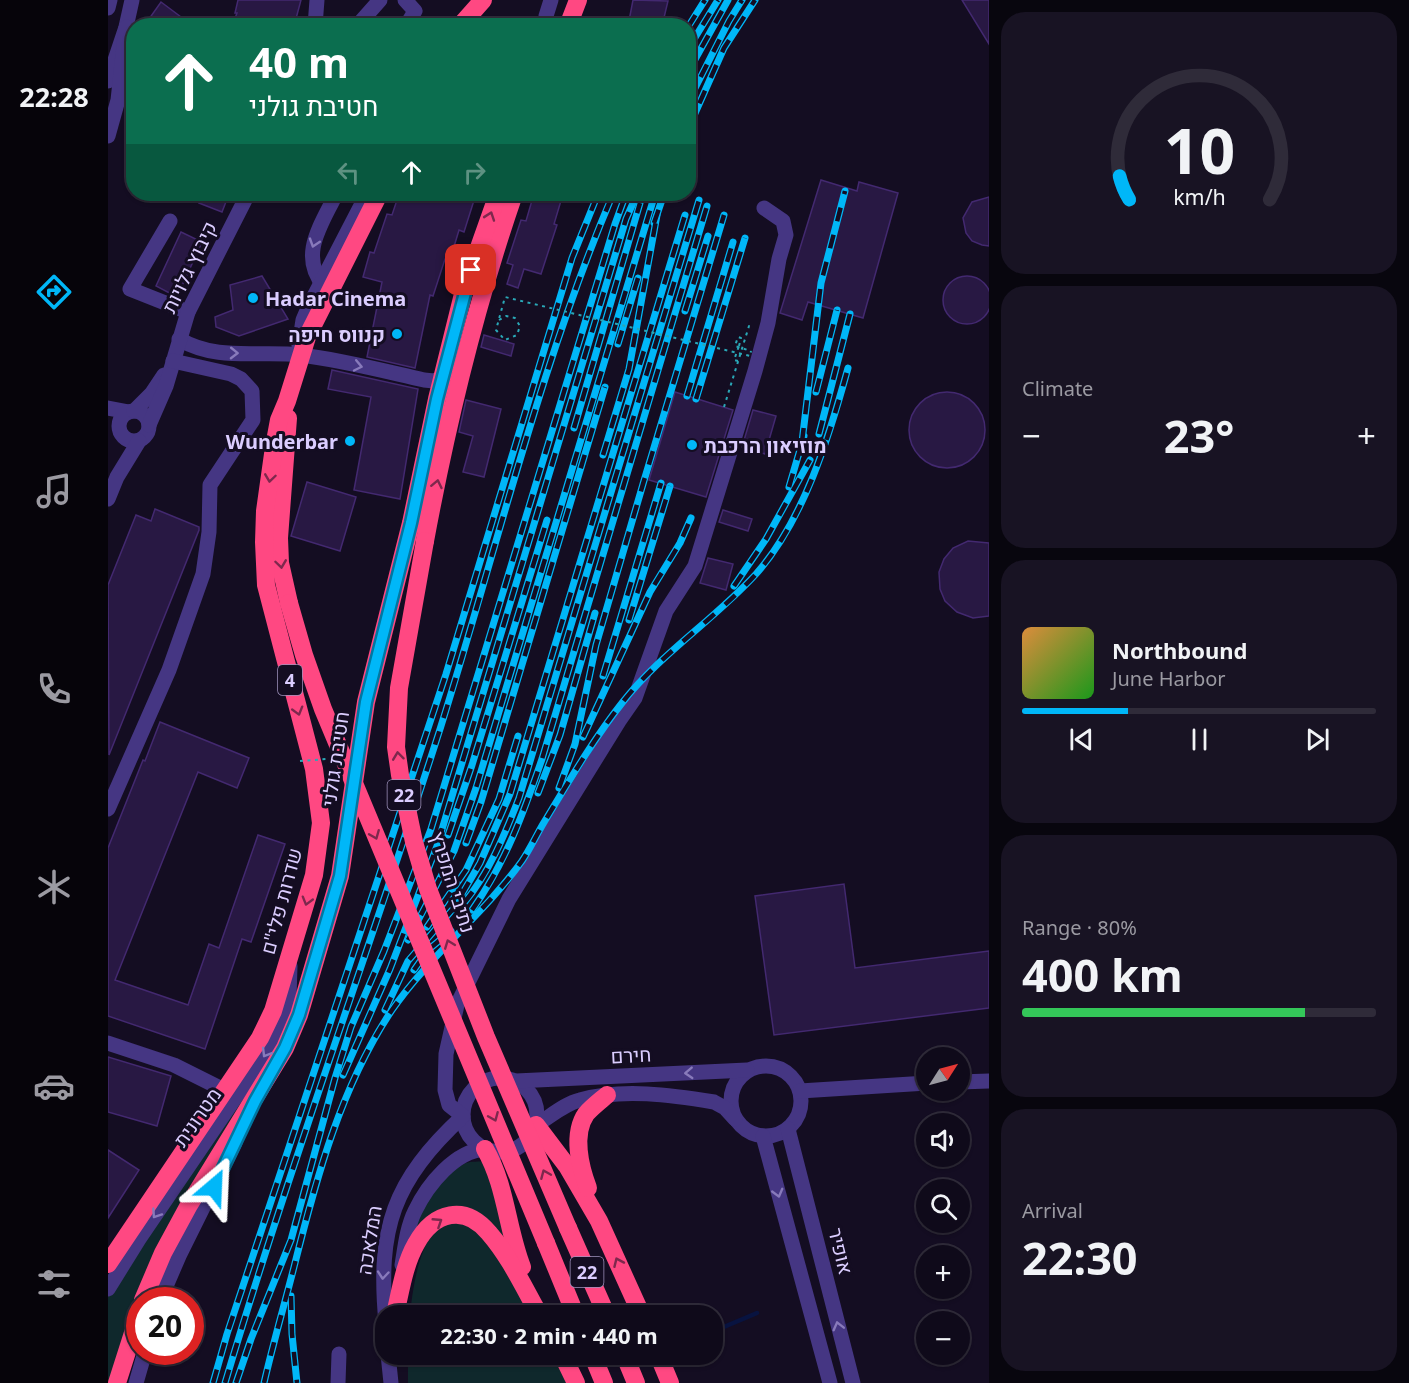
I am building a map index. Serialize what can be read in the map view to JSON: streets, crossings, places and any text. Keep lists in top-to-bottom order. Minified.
{"streets":{"highway":["4","חטיבת גולני","22","נתיבי המפרץ","שדרות פלי\"ם"],"street":["קיבוץ גלויות","חירם","מטרונית","המלאכה","אופיר"]},"crossings":[["חטיבת גולני","מטרונית"],["22","שדרות פלי\"ם"],["שדרות פלי\"ם","מטרונית"],["חירם","המלאכה"],["חירם","אופיר"]],"places":["Hadar Cinema","קנווס חיפה","Wunderbar","מוזיאון הרכבת"],"north":"top right","page":{"tabs":"22:28","turn":["40 m","חטיבת גולני"],"tile":["Climate",["Range · 80%","400 km"],["Arrival","22:30"]],"heat":["−","23°","+"],"song":["Northbound","June Harbor"],"map_buttons":["+","−"],"limit":"20","trip":"22:30 · 2 min · 440 m","gauge":["10","km/h"]}}
